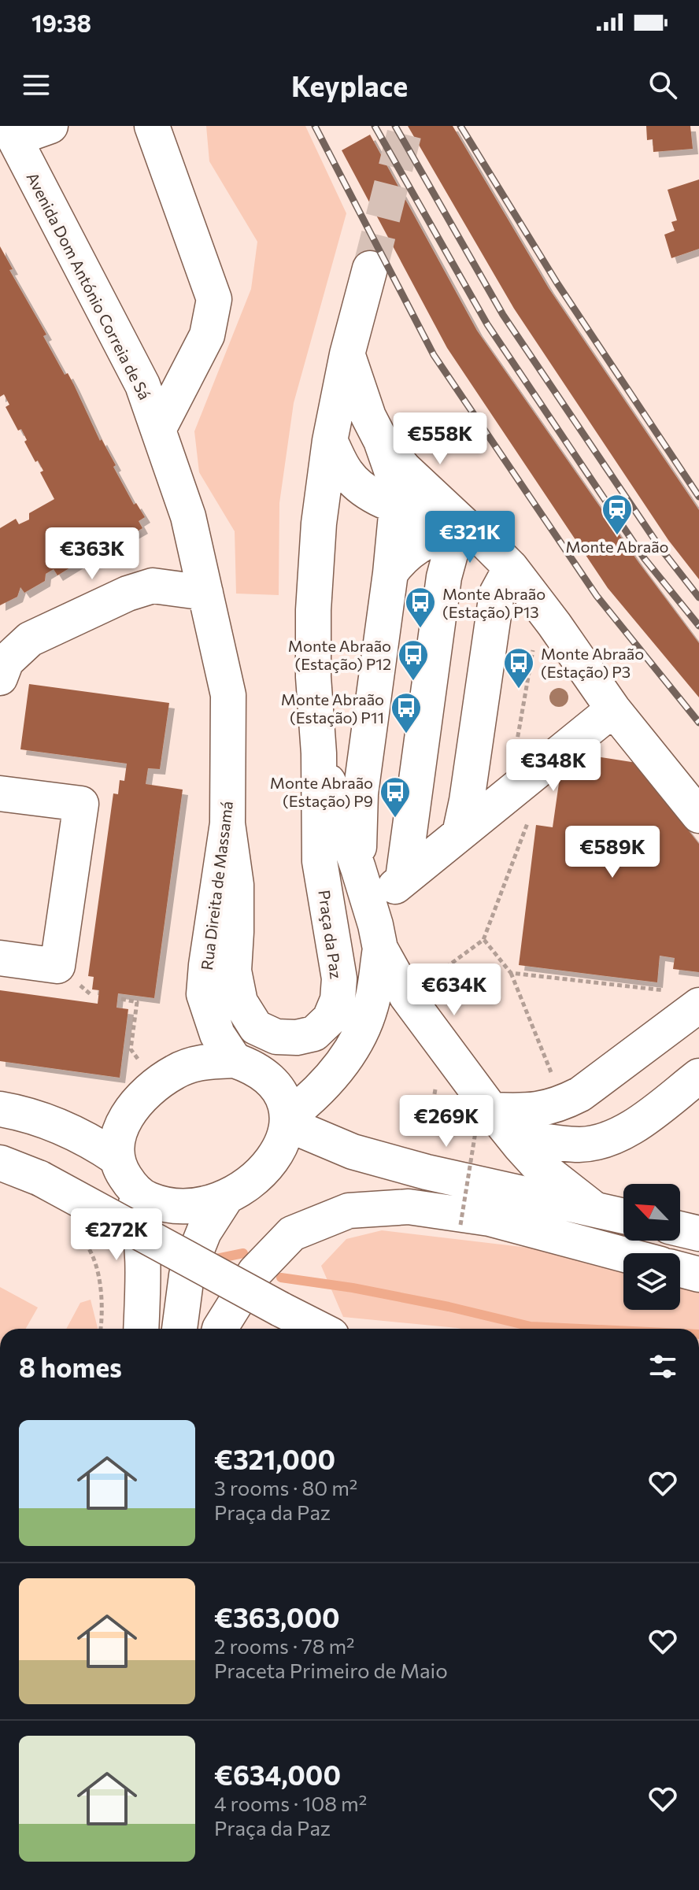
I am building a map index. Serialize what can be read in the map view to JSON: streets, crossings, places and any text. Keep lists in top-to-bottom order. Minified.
{"streets":{"street":["Avenida Dom António Correia de Sá","Rua Direita de Massamá","Praça da Paz"]},"crossings":[["Avenida Dom António Correia de Sá","Rua Direita de Massamá"],["Rua Direita de Massamá","Praça da Paz"]],"places":{"station":["Monte Abraão"],"bus stop":["Monte Abraão (Estação) P13","Monte Abraão (Estação) P12","Monte Abraão (Estação) P3","Monte Abraão (Estação) P11","Monte Abraão (Estação) P9"]},"north":"top left","page":{"status":"19:38","header":"Keyplace","price":["€558K","€321K","€363K","€348K","€589K","€634K","€269K","€272K"],"heading":"8 homes","list":[{"name":"€321,000","note":"3 rooms · 80 m² · Praça da Paz"},{"name":"€363,000","note":"2 rooms · 78 m² · Praceta Primeiro de Maio"},{"name":"€634,000","note":"4 rooms · 108 m² · Praça da Paz"}]}}
